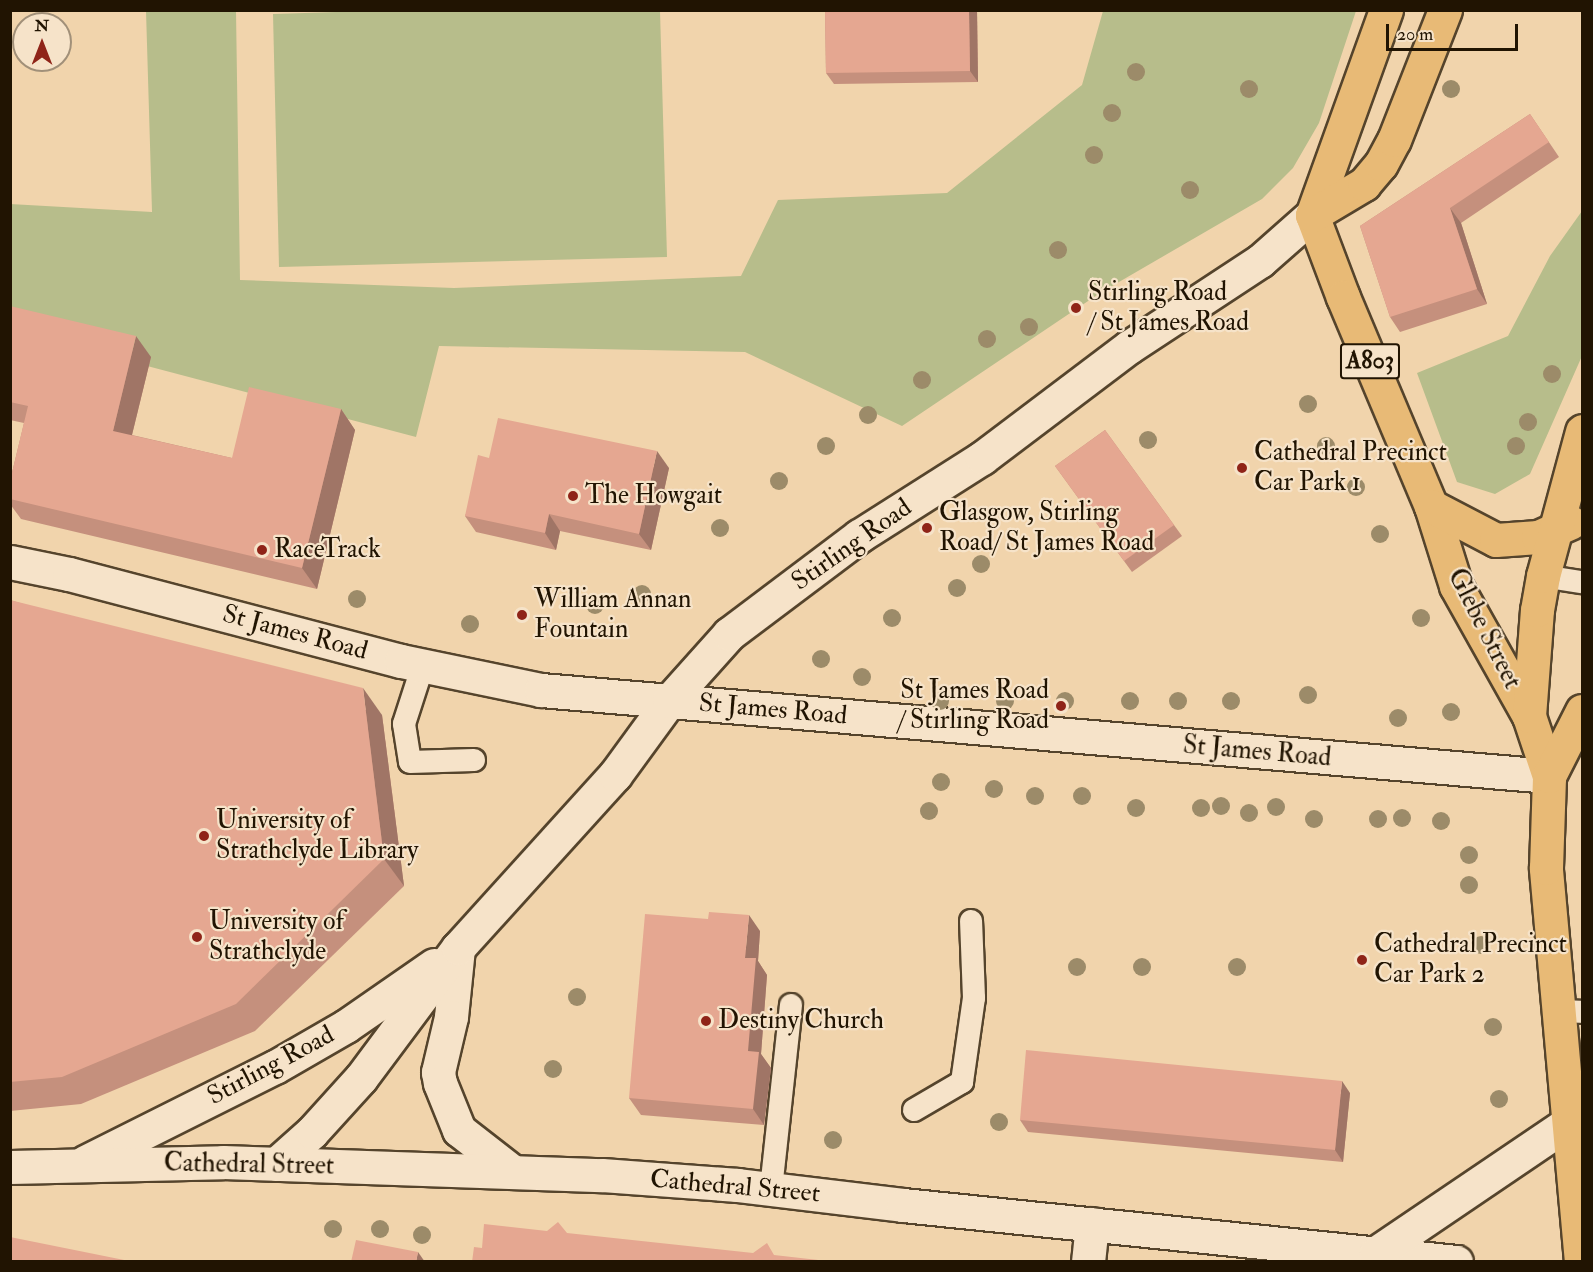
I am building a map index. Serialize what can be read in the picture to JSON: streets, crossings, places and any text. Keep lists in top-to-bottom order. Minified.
{"streets":{"main road":["A803","Glebe Street"],"street":["Stirling Road","St James Road","Cathedral Street"]},"crossings":[["Stirling Road","Glebe Street"],["Stirling Road","St James Road"],["Stirling Road","Cathedral Street"],["Glebe Street","St James Road"]],"places":["Stirling Road / St James Road","Cathedral Precinct Car Park 1","The Howgait","Glasgow, Stirling Road/ St James Road","RaceTrack","William Annan Fountain","St James Road / Stirling Road","University of Strathclyde Library","University of Strathclyde","Cathedral Precinct Car Park 2","Destiny Church"],"scale_bar":"20 m","north":"top"}
